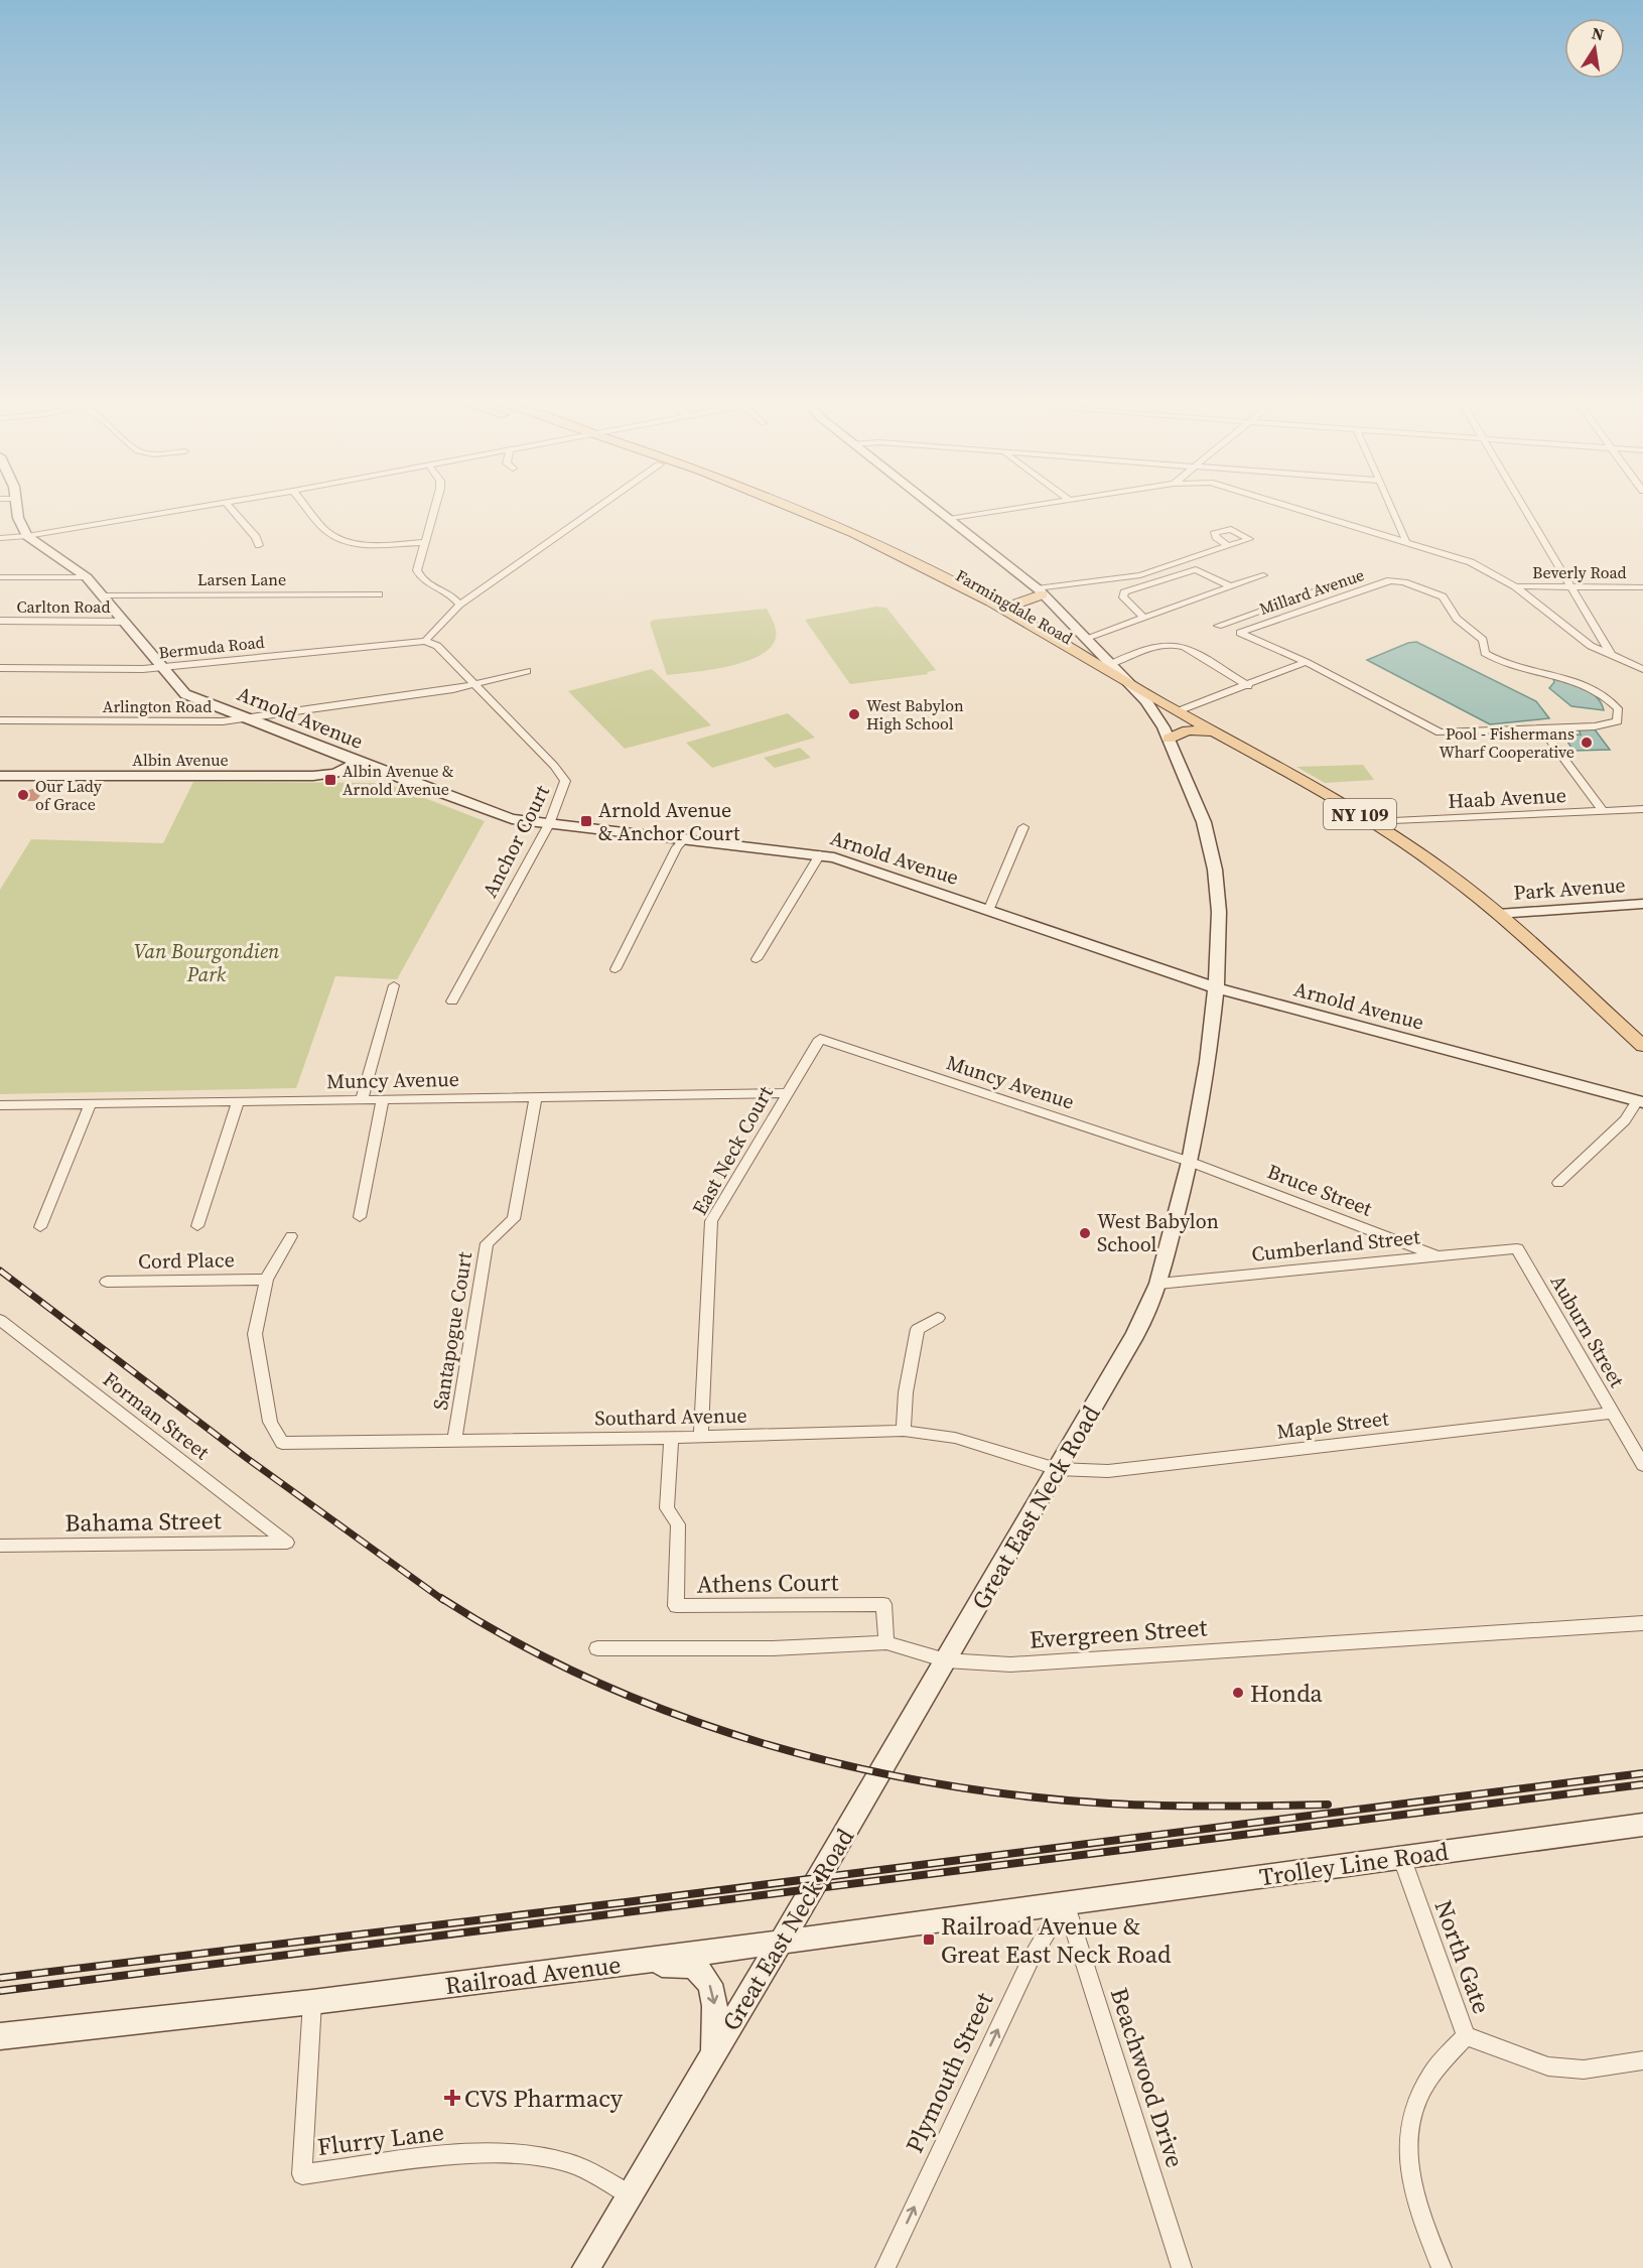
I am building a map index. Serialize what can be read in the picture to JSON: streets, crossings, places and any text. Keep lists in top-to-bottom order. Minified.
{"streets":{"main road":["Farmingdale Road","Arnold Avenue","Albin Avenue","NY 109","Park Avenue","Great East Neck Road","Trolley Line Road","Railroad Avenue"],"street":["Beverly Road","Larsen Lane","Millard Avenue","Carlton Road","Bermuda Road","Arlington Road","Haab Avenue","Anchor Court","Muncy Avenue","East Neck Court","Bruce Street","Cumberland Street","Cord Place","Santapogue Court","Auburn Street","Forman Street","Southard Avenue","Maple Street","Bahama Street","Athens Court","Evergreen Street","North Gate","Plymouth Street","Beachwood Drive","Flurry Lane"]},"crossings":[["Larsen Lane","Arnold Avenue"],["Carlton Road","Arnold Avenue"],["Farmingdale Road","NY 109"],["Farmingdale Road","Great East Neck Road"],["Bermuda Road","Arnold Avenue"],["Arlington Road","Arnold Avenue"],["Arlington Road","Anchor Court"],["Arnold Avenue","Albin Avenue"],["Arnold Avenue","Anchor Court"],["Arnold Avenue","Great East Neck Road"],["Haab Avenue","NY 109"],["NY 109","Park Avenue"],["NY 109","Great East Neck Road"],["Muncy Avenue","East Neck Court"],["Muncy Avenue","Bruce Street"],["Muncy Avenue","Santapogue Court"],["Muncy Avenue","Great East Neck Road"],["East Neck Court","Southard Avenue"],["Bruce Street","Cumberland Street"],["Bruce Street","Great East Neck Road"],["Cumberland Street","Auburn Street"],["Cumberland Street","Great East Neck Road"],["Cord Place","Southard Avenue"],["Santapogue Court","Southard Avenue"],["Auburn Street","Maple Street"],["Forman Street","Bahama Street"],["Southard Avenue","Maple Street"],["Southard Avenue","Great East Neck Road"],["Southard Avenue","Athens Court"],["Maple Street","Great East Neck Road"],["Great East Neck Road","Evergreen Street"],["Great East Neck Road","Railroad Avenue"],["Great East Neck Road","Flurry Lane"],["Athens Court","Evergreen Street"],["Trolley Line Road","North Gate"],["Trolley Line Road","Railroad Avenue"],["Trolley Line Road","Plymouth Street"],["Trolley Line Road","Beachwood Drive"],["Railroad Avenue","Plymouth Street"],["Railroad Avenue","Beachwood Drive"],["Railroad Avenue","Flurry Lane"],["Plymouth Street","Beachwood Drive"]],"one_way":["Plymouth Street"],"parks":["Van Bourgondien Park"],"places":{"other":["West Babylon High School","Pool - Fishermans Wharf Cooperative","Our Lady of Grace","West Babylon School","Honda"],"transit":["Albin Avenue & Arnold Avenue","Arnold Avenue & Anchor Court","Railroad Avenue & Great East Neck Road"],"health":["CVS Pharmacy"]},"north":"top"}
